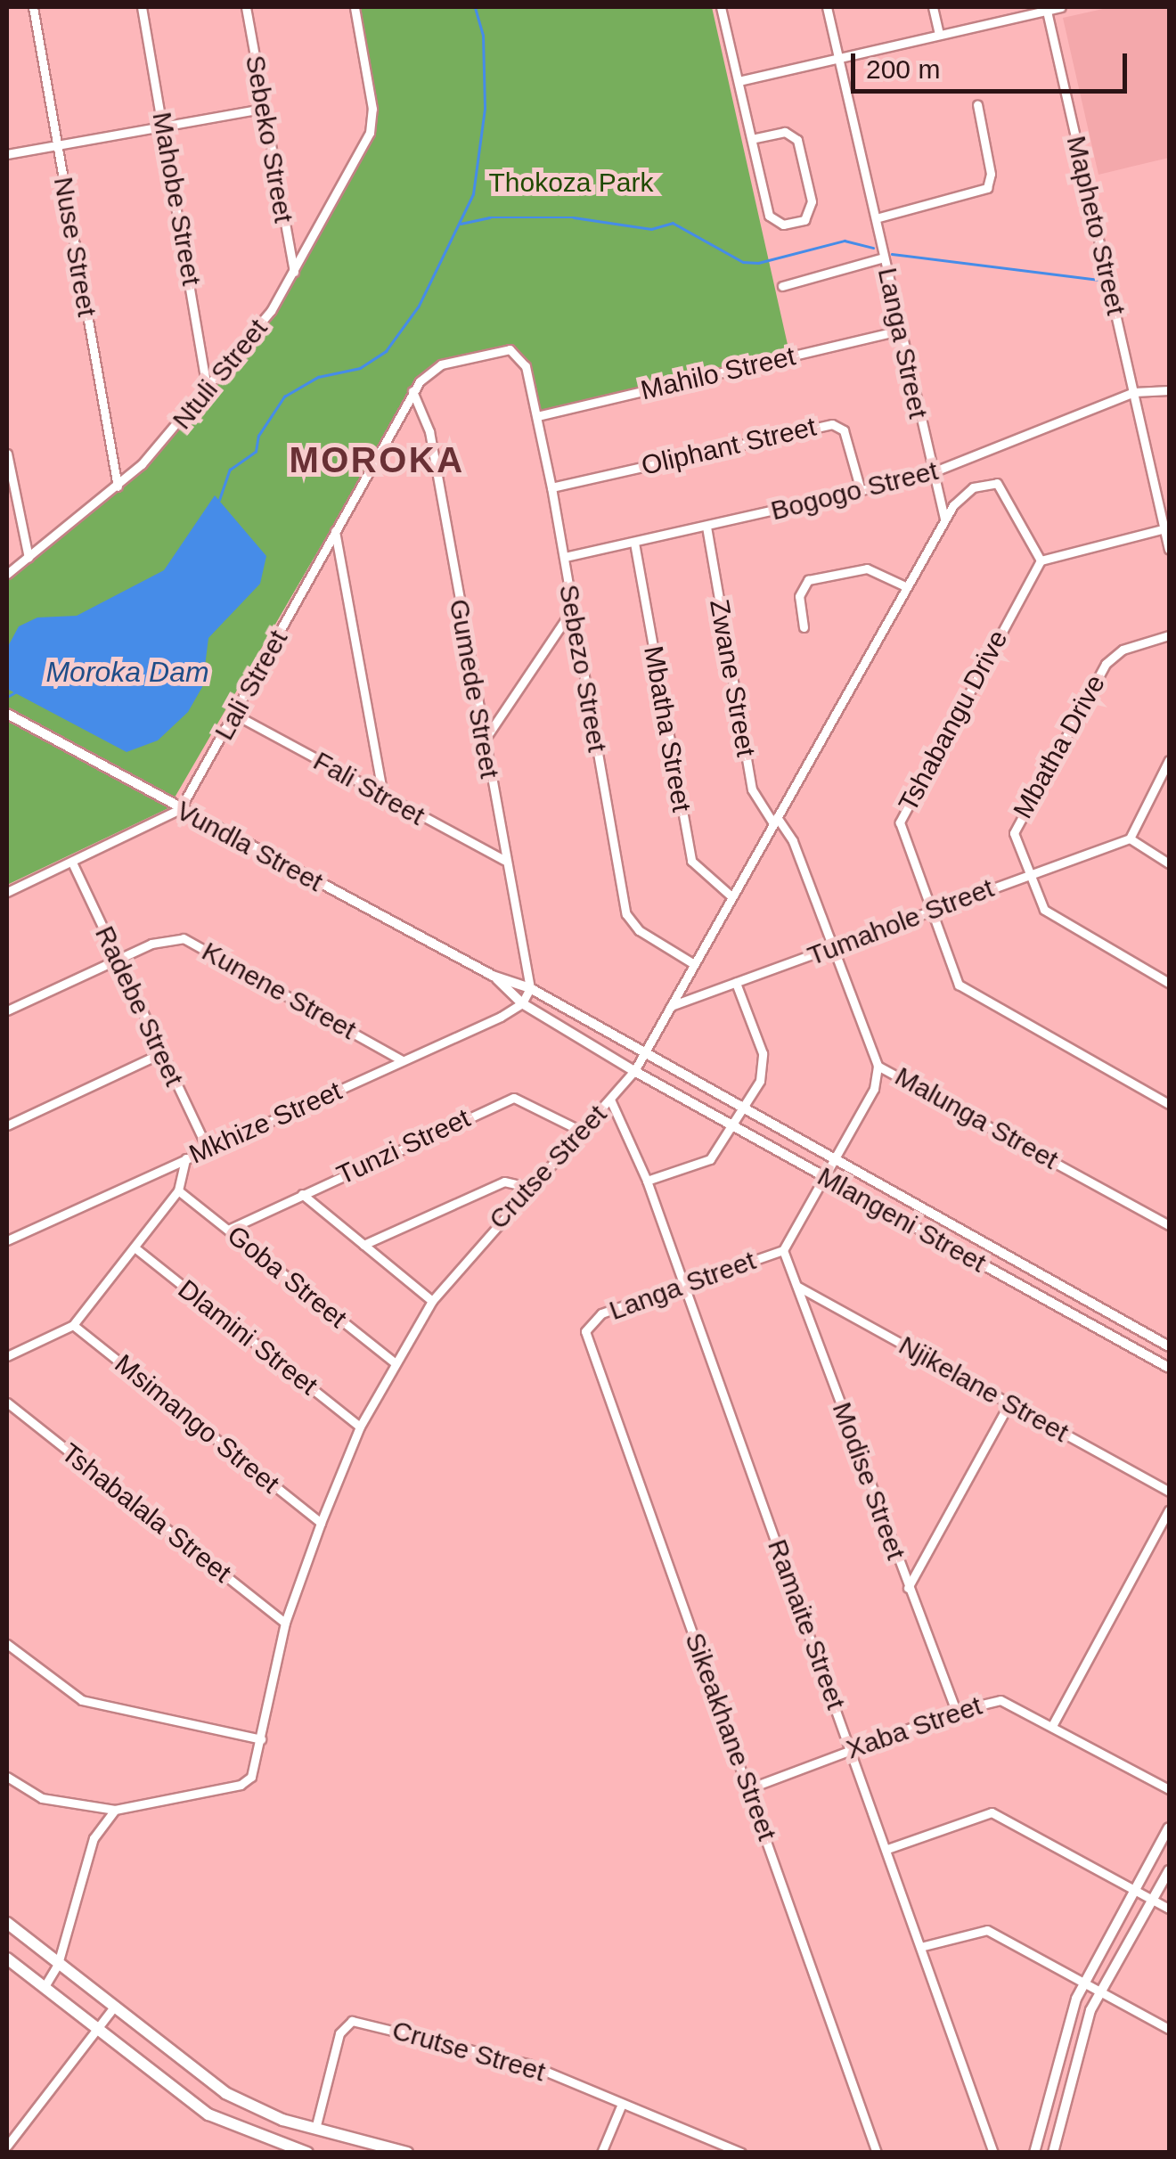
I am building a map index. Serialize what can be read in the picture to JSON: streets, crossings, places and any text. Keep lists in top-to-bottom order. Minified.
{"streets":{"street":["Sebeko Street","Mahobe Street","Mapheto Street","Nuse Street","Langa Street","Mahilo Street","Ntuli Street","Oliphant Street","Bogogo Street","Sebezo Street","Zwane Street","Lali Street","Gumede Street","Tshabangu Drive","Mbatha Street","Mbatha Drive","Fali Street","Vundla Street","Tumahole Street","Kunene Street","Radebe Street","Malunga Street","Mkhize Street","Tunzi Street","Crutse Street","Mlangeni Street","Goba Street","Dlamini Street","Njikelane Street","Msimango Street","Modise Street","Tshabalala Street","Ramaite Street","Xaba Street","Sikeakhane Street"]},"crossings":[["Sebeko Street","Ntuli Street"],["Mahobe Street","Ntuli Street"],["Mapheto Street","Bogogo Street"],["Nuse Street","Ntuli Street"],["Langa Street","Mahilo Street"],["Langa Street","Bogogo Street"],["Langa Street","Malunga Street"],["Langa Street","Crutse Street"],["Langa Street","Mlangeni Street"],["Langa Street","Modise Street"],["Langa Street","Ramaite Street"],["Langa Street","Sikeakhane Street"],["Mahilo Street","Sebezo Street"],["Oliphant Street","Bogogo Street"],["Oliphant Street","Sebezo Street"],["Bogogo Street","Sebezo Street"],["Bogogo Street","Zwane Street"],["Bogogo Street","Mbatha Street"],["Sebezo Street","Lali Street"],["Sebezo Street","Gumede Street"],["Sebezo Street","Crutse Street"],["Zwane Street","Malunga Street"],["Zwane Street","Crutse Street"],["Lali Street","Gumede Street"],["Lali Street","Fali Street"],["Lali Street","Vundla Street"],["Gumede Street","Fali Street"],["Gumede Street","Vundla Street"],["Tshabangu Drive","Tumahole Street"],["Tshabangu Drive","Crutse Street"],["Mbatha Street","Crutse Street"],["Mbatha Drive","Tumahole Street"],["Vundla Street","Mkhize Street"],["Vundla Street","Crutse Street"],["Vundla Street","Mlangeni Street"],["Tumahole Street","Malunga Street"],["Tumahole Street","Crutse Street"],["Kunene Street","Radebe Street"],["Kunene Street","Mkhize Street"],["Radebe Street","Mkhize Street"],["Malunga Street","Crutse Street"],["Tunzi Street","Crutse Street"],["Tunzi Street","Goba Street"],["Crutse Street","Mlangeni Street"],["Crutse Street","Goba Street"],["Crutse Street","Dlamini Street"],["Crutse Street","Msimango Street"],["Crutse Street","Tshabalala Street"],["Crutse Street","Ramaite Street"],["Njikelane Street","Modise Street"],["Modise Street","Xaba Street"],["Ramaite Street","Xaba Street"],["Xaba Street","Sikeakhane Street"]],"districts":["MOROKA"],"water":["Moroka Dam"],"parks":["Thokoza Park"],"scale_bar":"200 m"}
